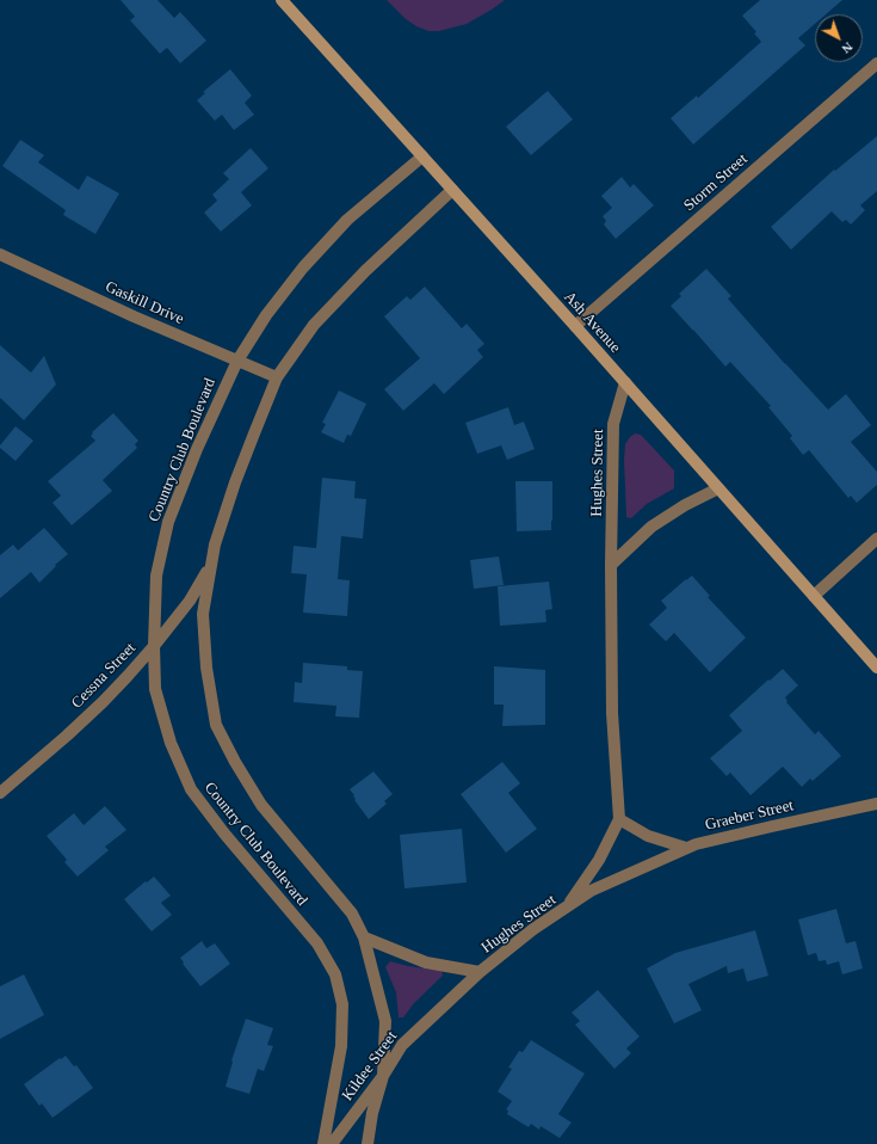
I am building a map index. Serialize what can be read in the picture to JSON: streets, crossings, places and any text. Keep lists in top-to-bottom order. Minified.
{"streets":{"street":["Storm Street","Gaskill Drive","Ash Avenue","Country Club Boulevard","Hughes Street","Cessna Street","Graeber Street","Kildee Street"]},"crossings":[["Storm Street","Ash Avenue"],["Gaskill Drive","Country Club Boulevard"],["Ash Avenue","Country Club Boulevard"],["Ash Avenue","Hughes Street"],["Country Club Boulevard","Hughes Street"],["Country Club Boulevard","Cessna Street"],["Country Club Boulevard","Kildee Street"],["Hughes Street","Graeber Street"],["Hughes Street","Kildee Street"]],"north":"bottom right"}
